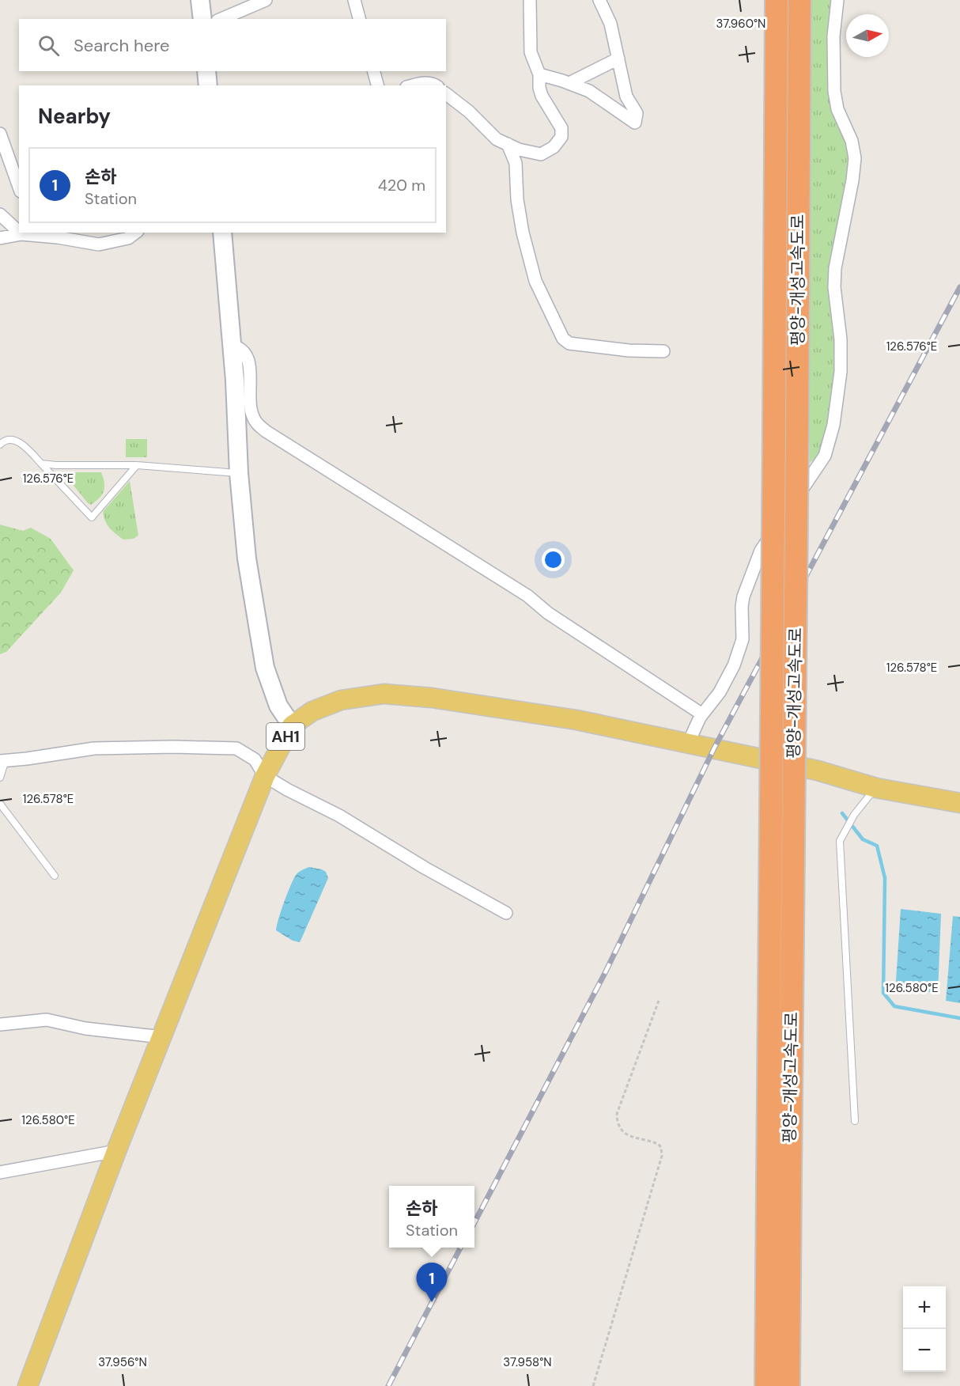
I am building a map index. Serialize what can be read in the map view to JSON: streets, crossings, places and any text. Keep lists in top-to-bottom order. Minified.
{"streets":{"highway":["평양-개성고속도로"],"main road":["AH1"]},"north":"right","page":{"search":"Search here","heading":"Nearby","list":[{"mark":"1","name":"손하","note":"Station","value":"420 m"}],"popup":["손하","Station"],"pins":"1","map_buttons":["+","−"]},"coordinates":["37.960°N","126.576°E","126.578°E","126.580°E","37.956°N","37.958°N"]}
